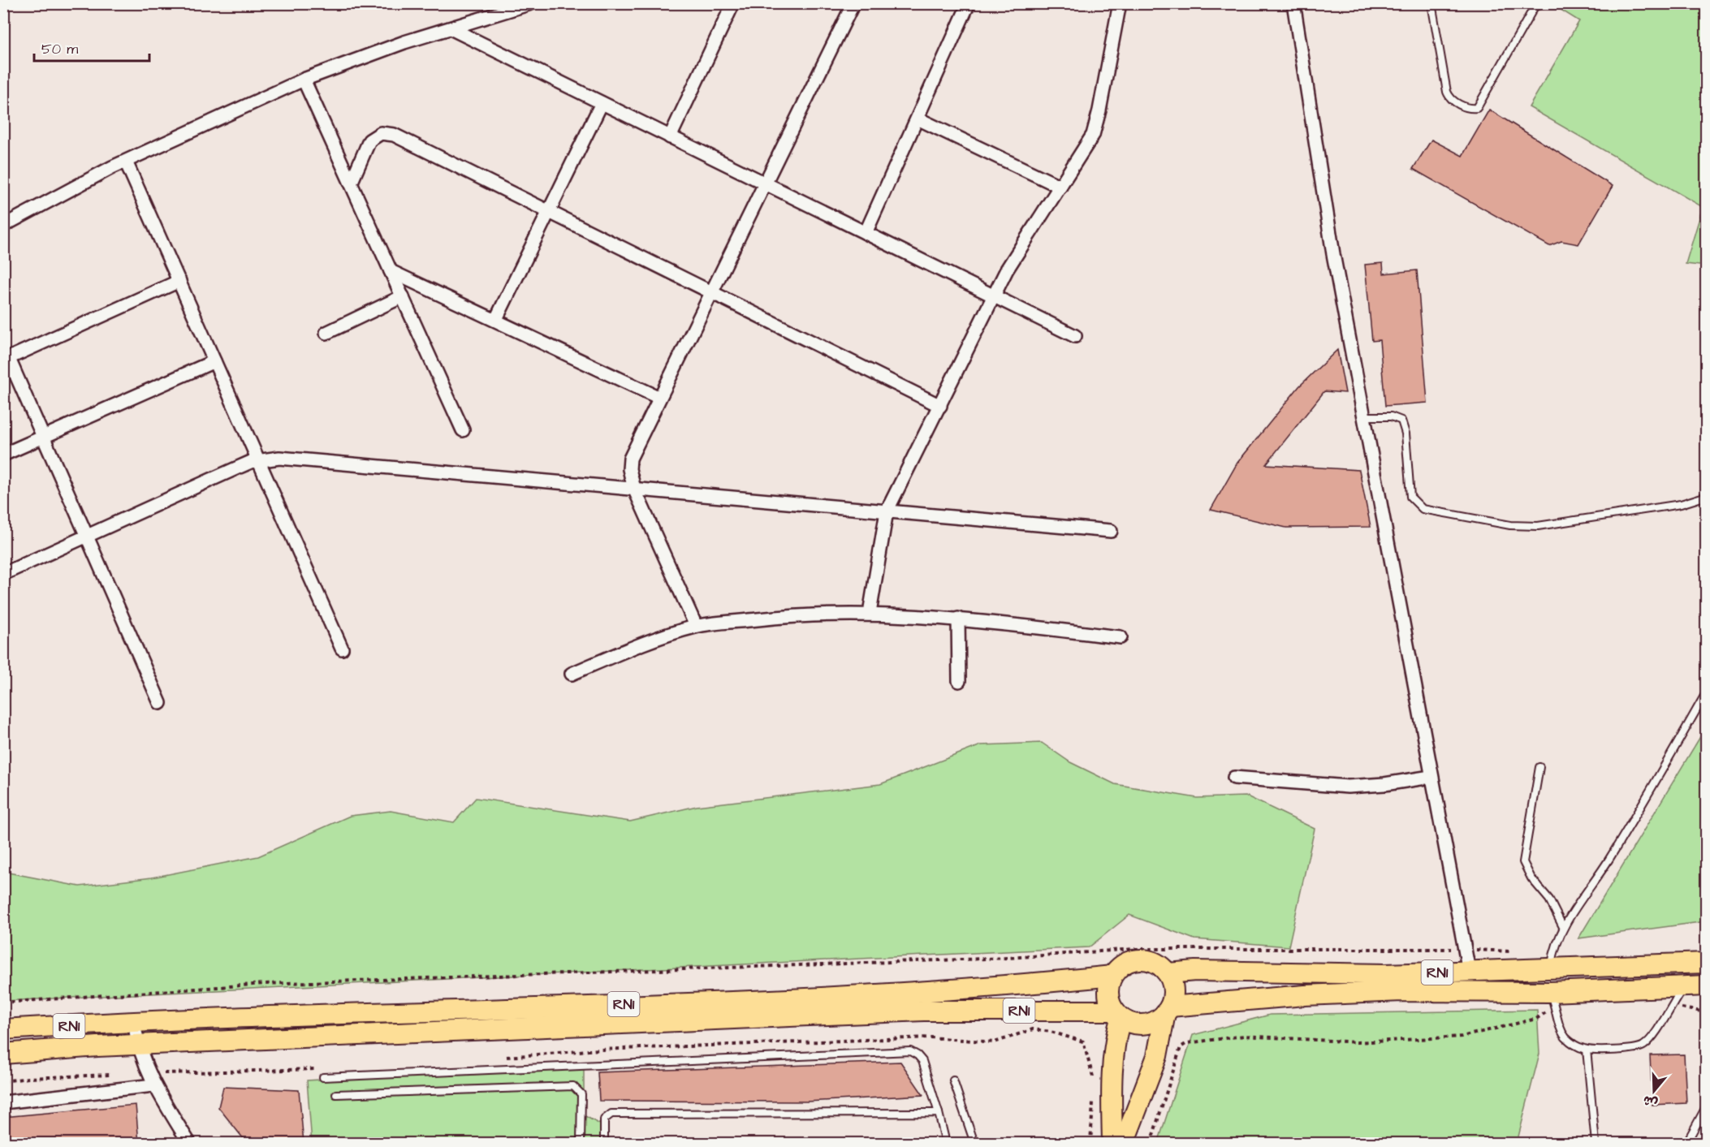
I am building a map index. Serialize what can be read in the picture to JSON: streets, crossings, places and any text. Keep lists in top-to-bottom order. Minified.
{"streets":{"highway":["RN1"]},"scale_bar":"50 m","north":"bottom"}
